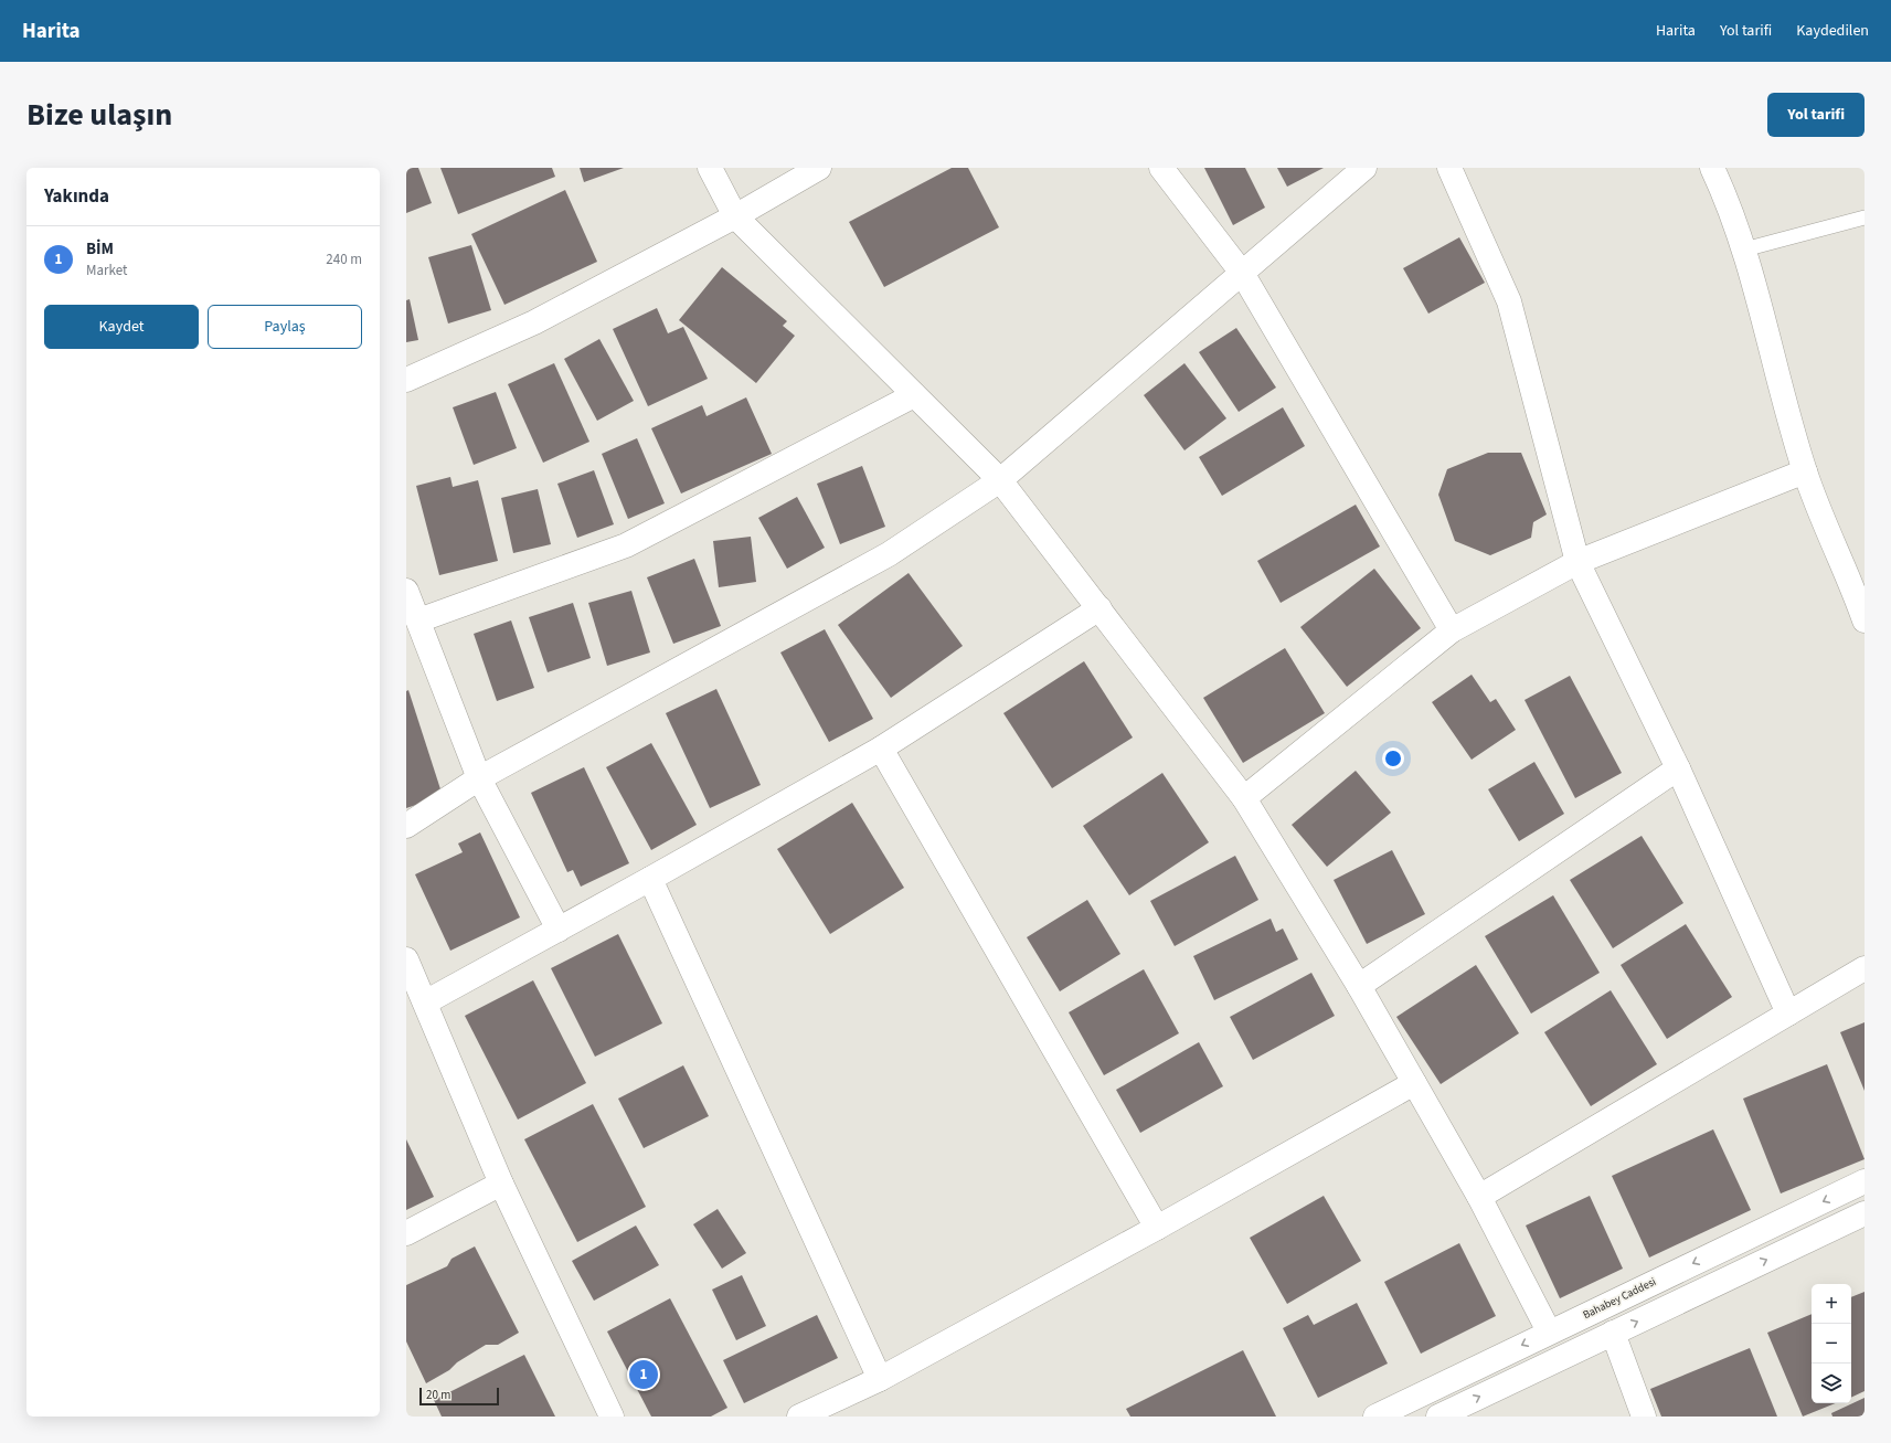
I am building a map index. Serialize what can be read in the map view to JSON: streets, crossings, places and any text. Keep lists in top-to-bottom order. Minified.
{"streets":{"street":["Bahabey Caddesi"]},"scale_bar":"20 m","page":{"header":"Harita","nav":["Harita","Yol tarifi","Kaydedilen"],"title":"Bize ulaşın","buttons":["Yol tarifi",["Kaydet","Paylaş"]],"heading":"Yakında","list":[{"mark":"1","name":"BİM","note":"Market","value":"240 m"}],"map_buttons":["+","−"],"pins":"1","scale":"20 m"}}
